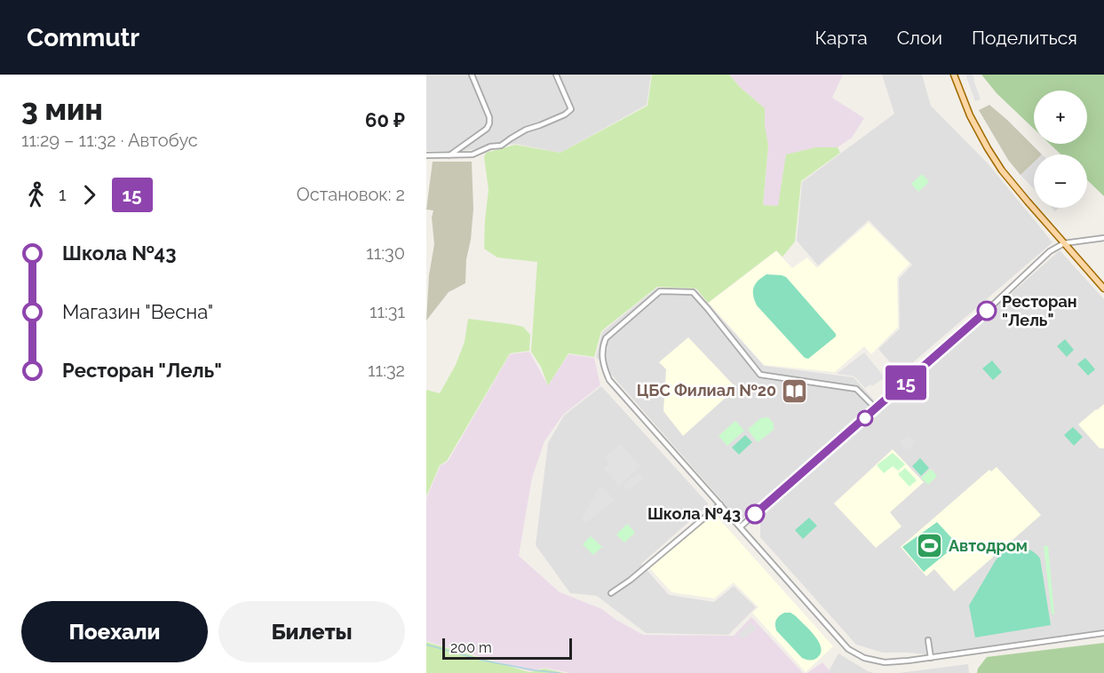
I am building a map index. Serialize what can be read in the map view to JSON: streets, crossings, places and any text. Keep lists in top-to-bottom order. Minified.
{"places":{"other":["Ресторан \"Лель\"","Школа №43"],"library":["ЦБС Филиал №20"],"sports":["Автодром"]},"lines":["bus line 15"],"scale_bar":"200 m","page":{"header":"Commutr","nav":["Карта","Слои","Поделиться"],"heading":["3 мин","11:29 – 11:32 · Автобус","60 ₽"],"on_map":"15","map_buttons":["+","−"],"legs":["1","15","Остановок: 2"],"list":[{"name":"Школа №43","value":"11:30"},{"name":"Магазин \"Весна\"","value":"11:31"},{"name":"Ресторан \"Лель\"","value":"11:32"}],"buttons":["Поехали","Билеты"],"scale":"200 m"}}
